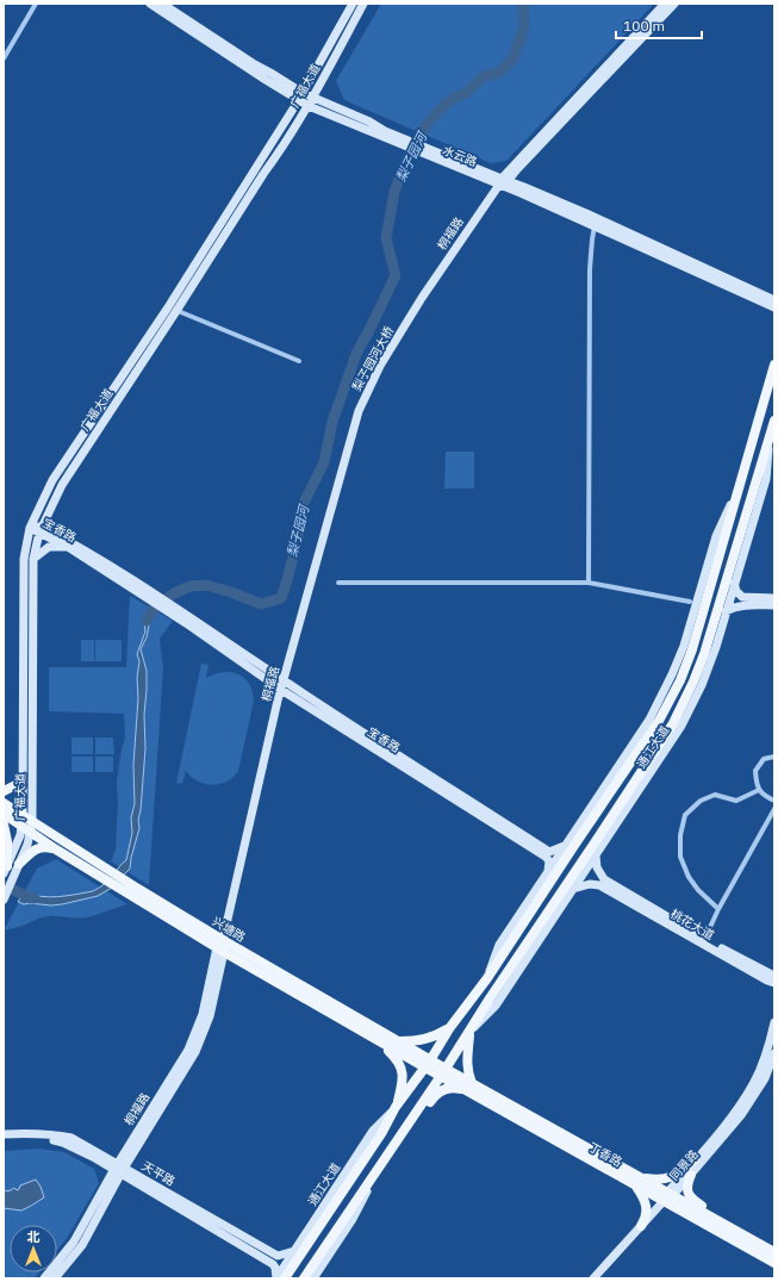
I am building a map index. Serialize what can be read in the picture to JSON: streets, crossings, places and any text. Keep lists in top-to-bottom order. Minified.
{"streets":{"main road":["通江大道","兴塘路","丁香路"],"street":["广福大道","水云路","桐福路","梨子园河大桥","宝香路","桃花大道","同景路","天平路"]},"crossings":[["广福大道","水云路"],["广福大道","宝香路"],["广福大道","兴塘路"],["水云路","桐福路"],["桐福路","梨子园河大桥"],["桐福路","宝香路"],["桐福路","兴塘路"],["桐福路","天平路"],["通江大道","兴塘路"],["通江大道","丁香路"],["通江大道","天平路"],["兴塘路","丁香路"],["丁香路","同景路"]],"water":["梨子园河"],"scale_bar":"100 m","north":"top"}
